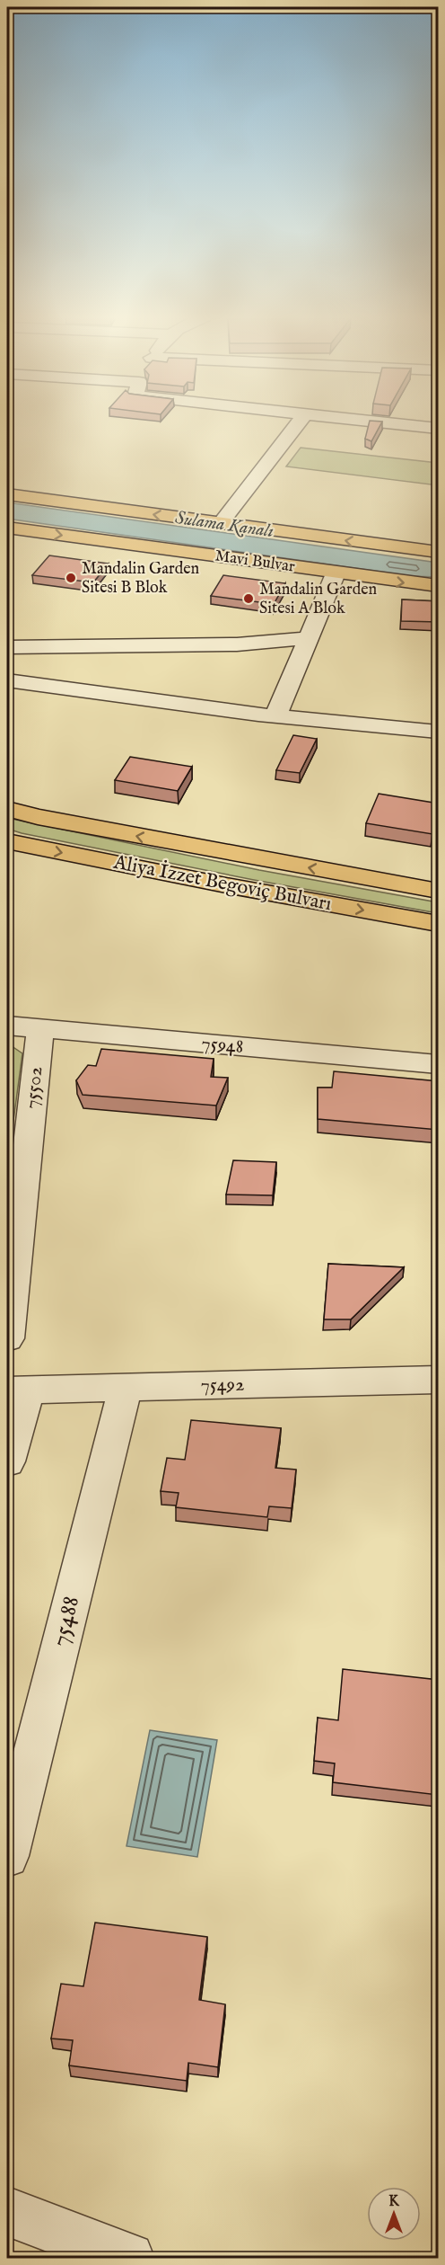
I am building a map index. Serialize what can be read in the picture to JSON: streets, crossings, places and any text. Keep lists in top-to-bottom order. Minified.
{"streets":{"main road":["Mavi Bulvar","Aliya İzzet Begoviç Bulvarı"],"street":["75948","75502","75492","75488"]},"crossings":[["75948","75502"],["75492","75488"]],"water":["Sulama Kanalı"],"places":["Mandalin Garden Sitesi B Blok","Mandalin Garden Sitesi A Blok"],"north":"top"}
